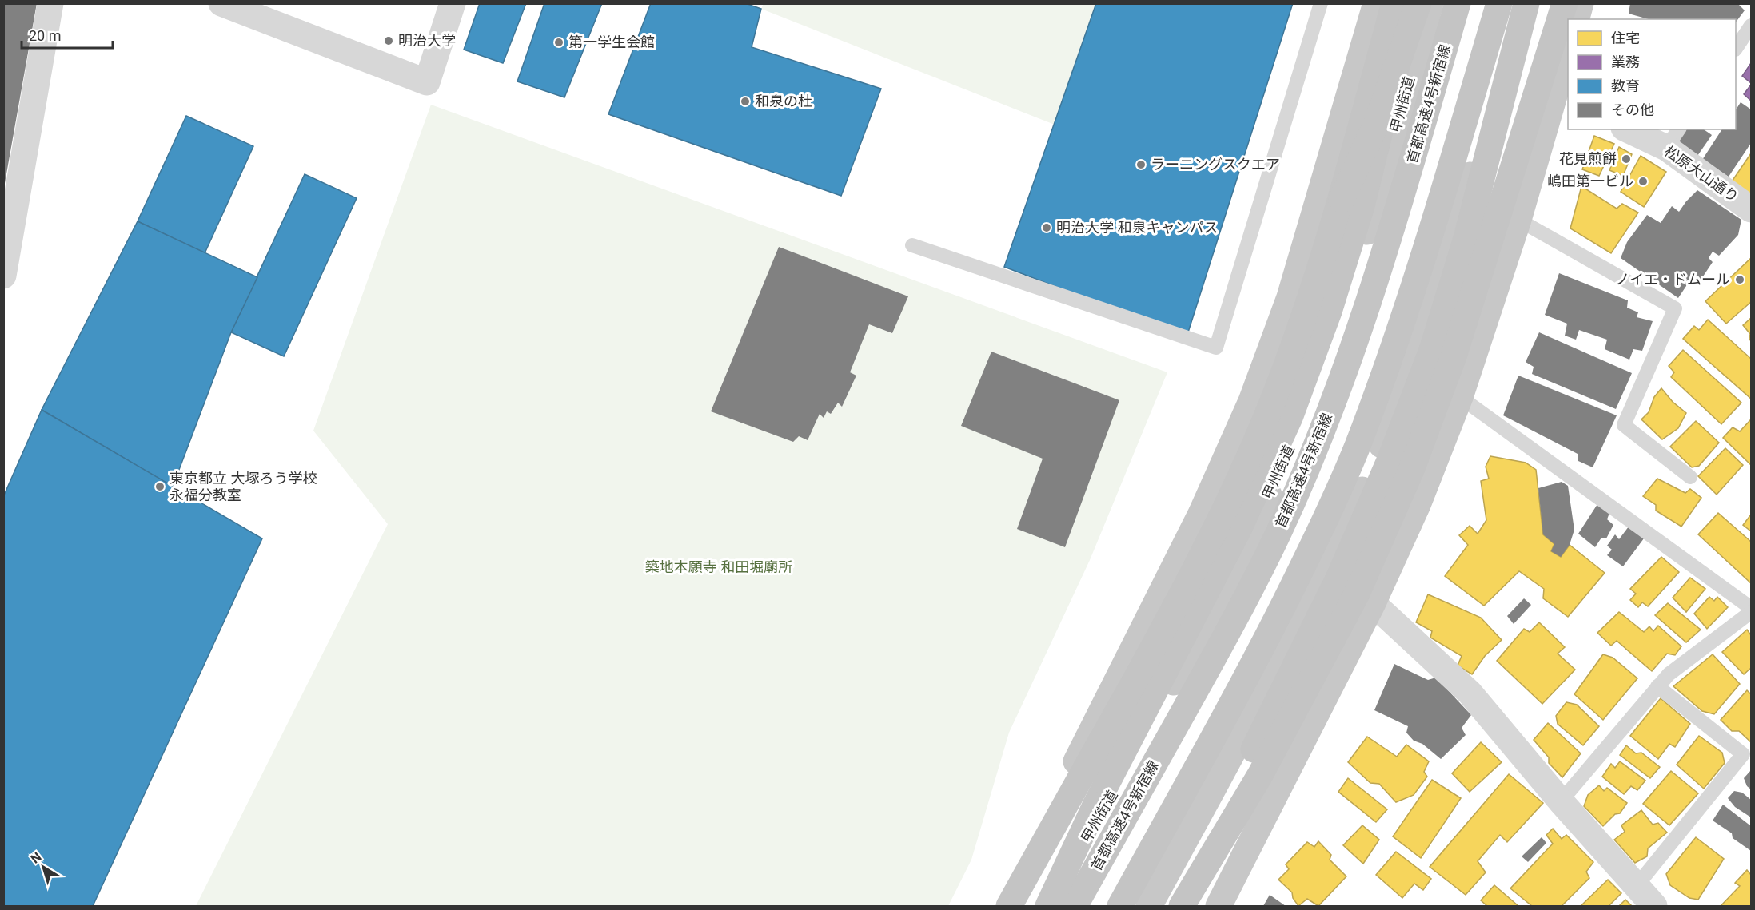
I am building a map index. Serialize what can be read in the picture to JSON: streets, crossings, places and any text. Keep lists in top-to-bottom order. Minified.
{"streets":{"highway":["首都高速4号新宿線","甲州街道"],"street":["松原大山通り"]},"parks":["築地本願寺 和田堀廟所"],"places":["明治大学","第一学生会館","和泉の杜","花見煎餅","ラーニングスクエア","嶋田第一ビル","明治大学 和泉キャンパス","ノイエ・ドムール","東京都立 大塚ろう学校 永福分教室"],"legend":["住宅","業務","教育","その他"],"scale_bar":"20 m","north":"top left"}
